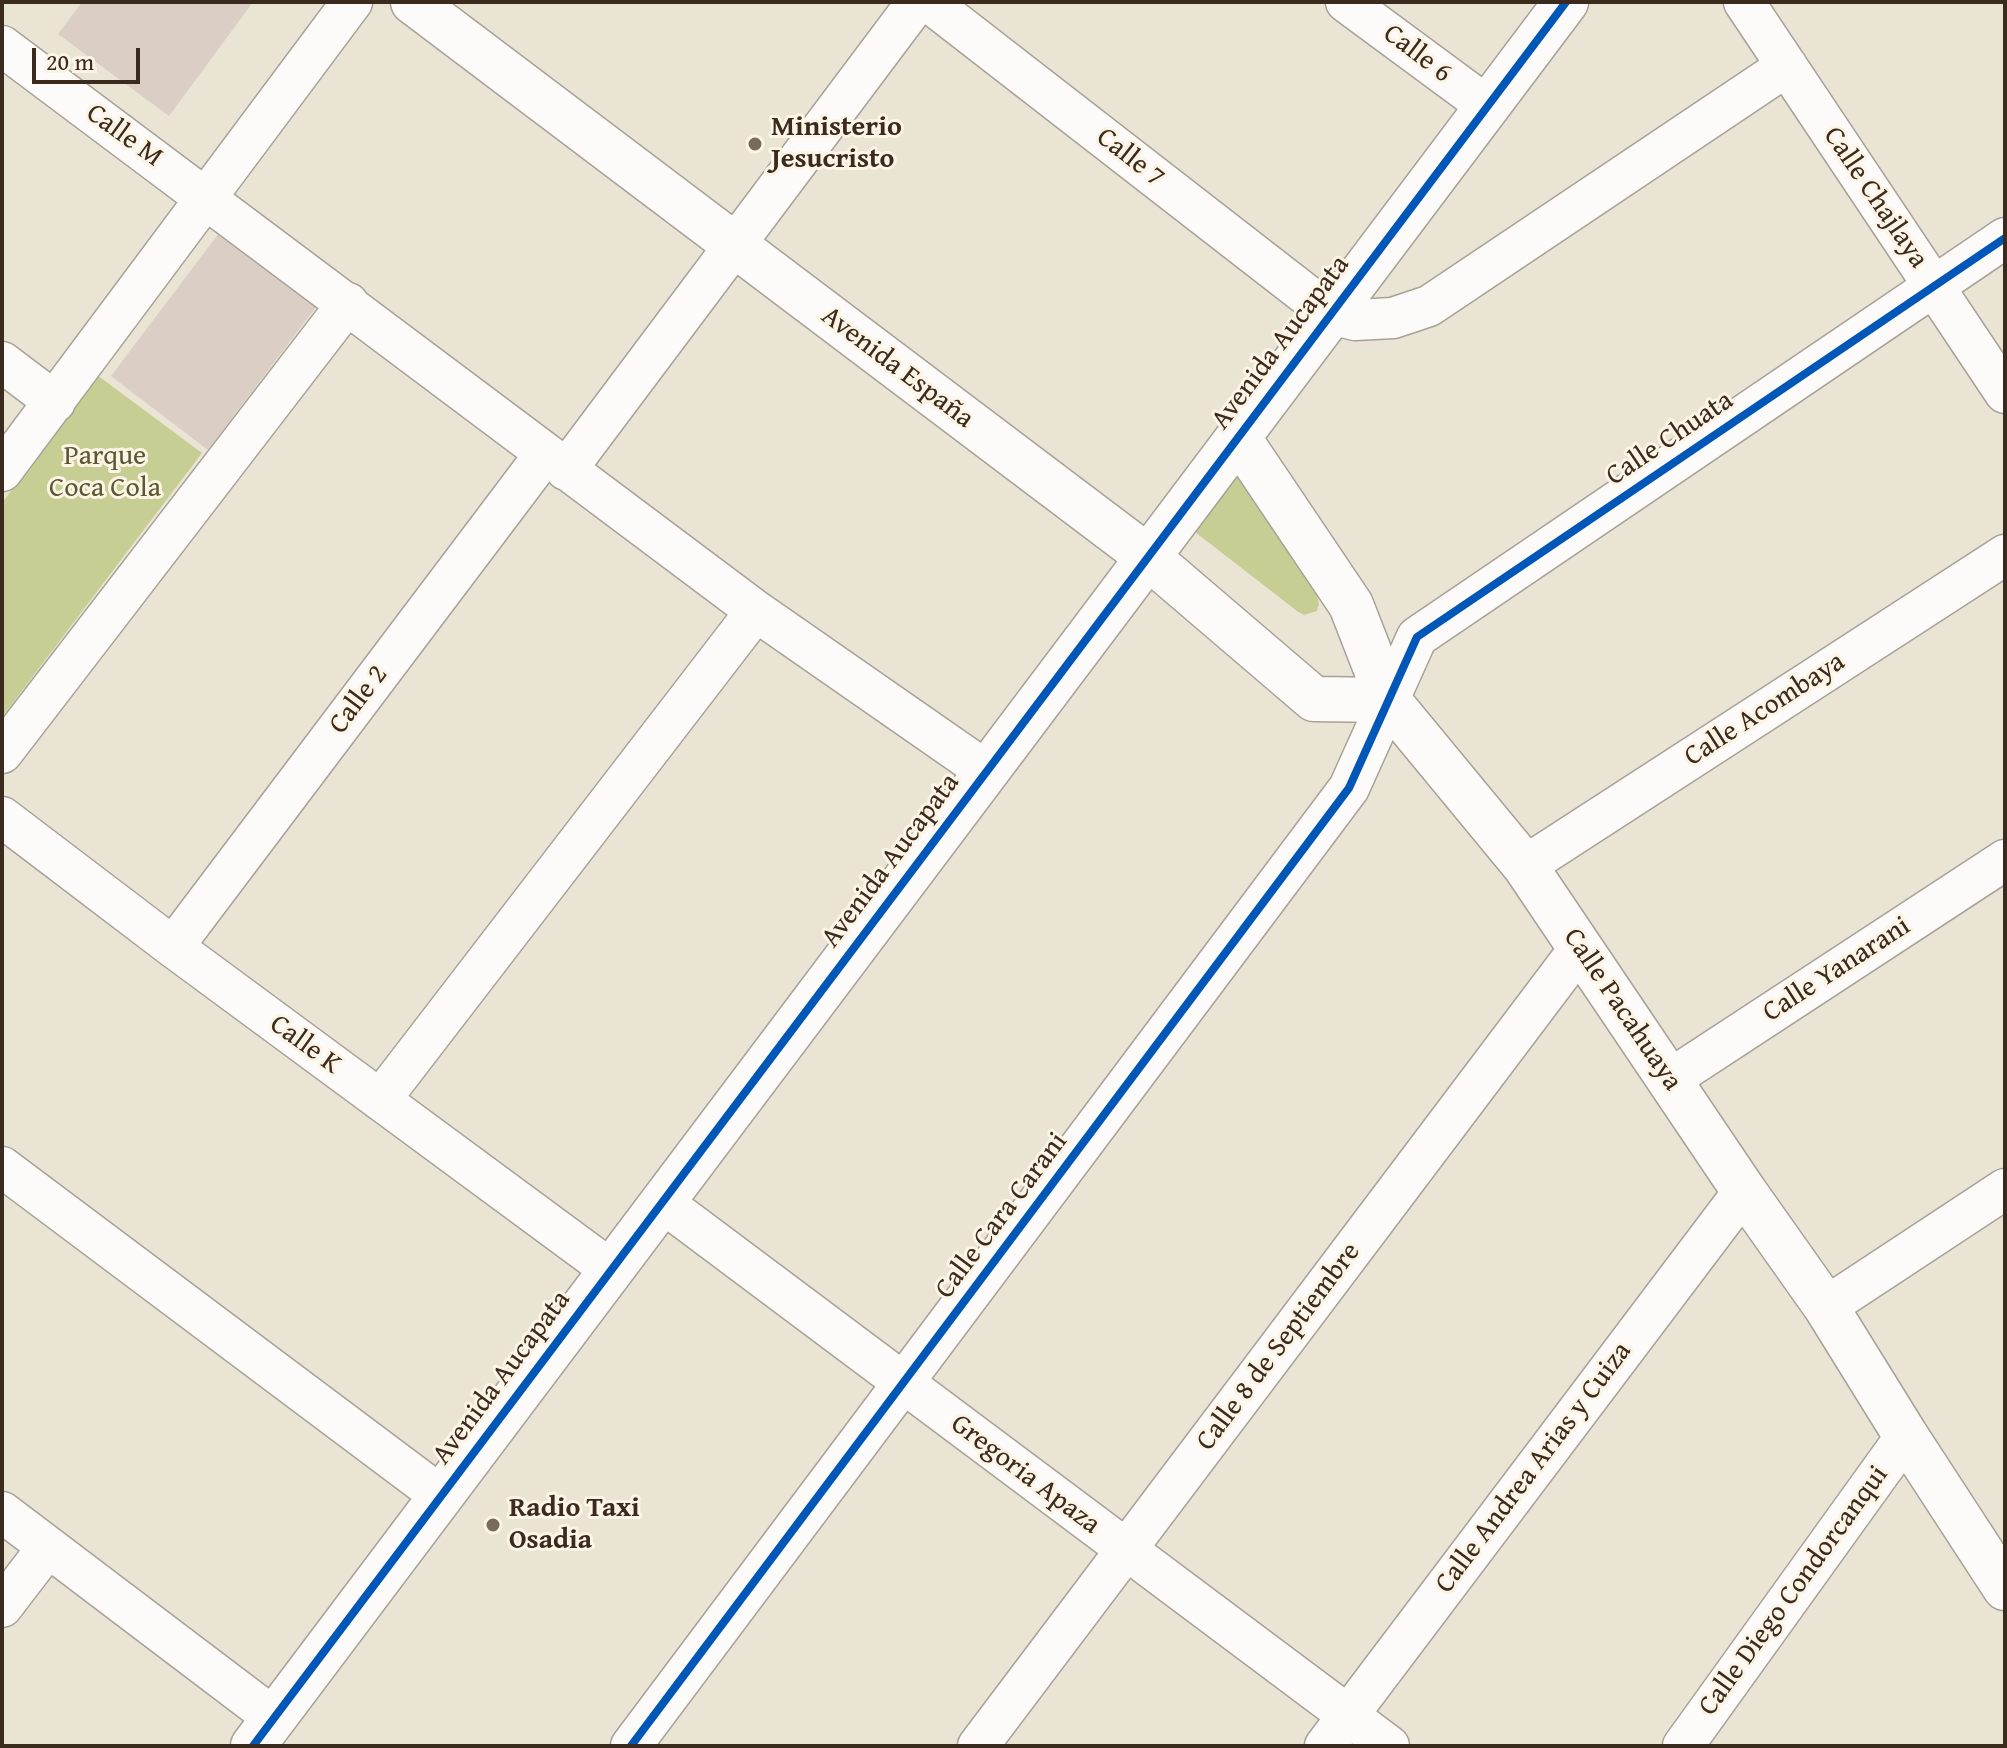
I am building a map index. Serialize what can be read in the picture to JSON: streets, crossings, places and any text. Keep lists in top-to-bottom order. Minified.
{"streets":{"street":["Calle 6","Calle M","Calle 7","Calle Chajlaya","Avenida Aucapata","Avenida España","Calle Chuata","Calle 2","Calle Acombaya","Calle Yanarani","Calle Pacahuaya","Calle K","Calle Cara Carani","Calle 8 de Septiembre","Calle Andrea Arias y Cuiza","Gregoria Apaza","Calle Diego Condorcanqui"]},"crossings":[["Calle 6","Avenida Aucapata"],["Calle M","Avenida Aucapata"],["Calle M","Calle 2"],["Calle 7","Avenida Aucapata"],["Calle Chajlaya","Calle Chuata"],["Avenida Aucapata","Avenida España"],["Avenida Aucapata","Calle Pacahuaya"],["Avenida Aucapata","Calle K"],["Avenida Aucapata","Gregoria Apaza"],["Avenida España","Calle Chuata"],["Avenida España","Calle 2"],["Avenida España","Calle Pacahuaya"],["Avenida España","Calle Cara Carani"],["Calle Chuata","Calle Pacahuaya"],["Calle Chuata","Calle Cara Carani"],["Calle 2","Calle K"],["Calle Acombaya","Calle Pacahuaya"],["Calle Yanarani","Calle Pacahuaya"],["Calle Pacahuaya","Calle Cara Carani"],["Calle Pacahuaya","Calle 8 de Septiembre"],["Calle Pacahuaya","Calle Andrea Arias y Cuiza"],["Calle Pacahuaya","Calle Diego Condorcanqui"],["Calle Cara Carani","Gregoria Apaza"],["Calle 8 de Septiembre","Gregoria Apaza"],["Calle Andrea Arias y Cuiza","Gregoria Apaza"]],"parks":["Parque Coca Cola"],"places":["Ministerio Jesucristo","Radio Taxi Osadia"],"scale_bar":"20 m"}
